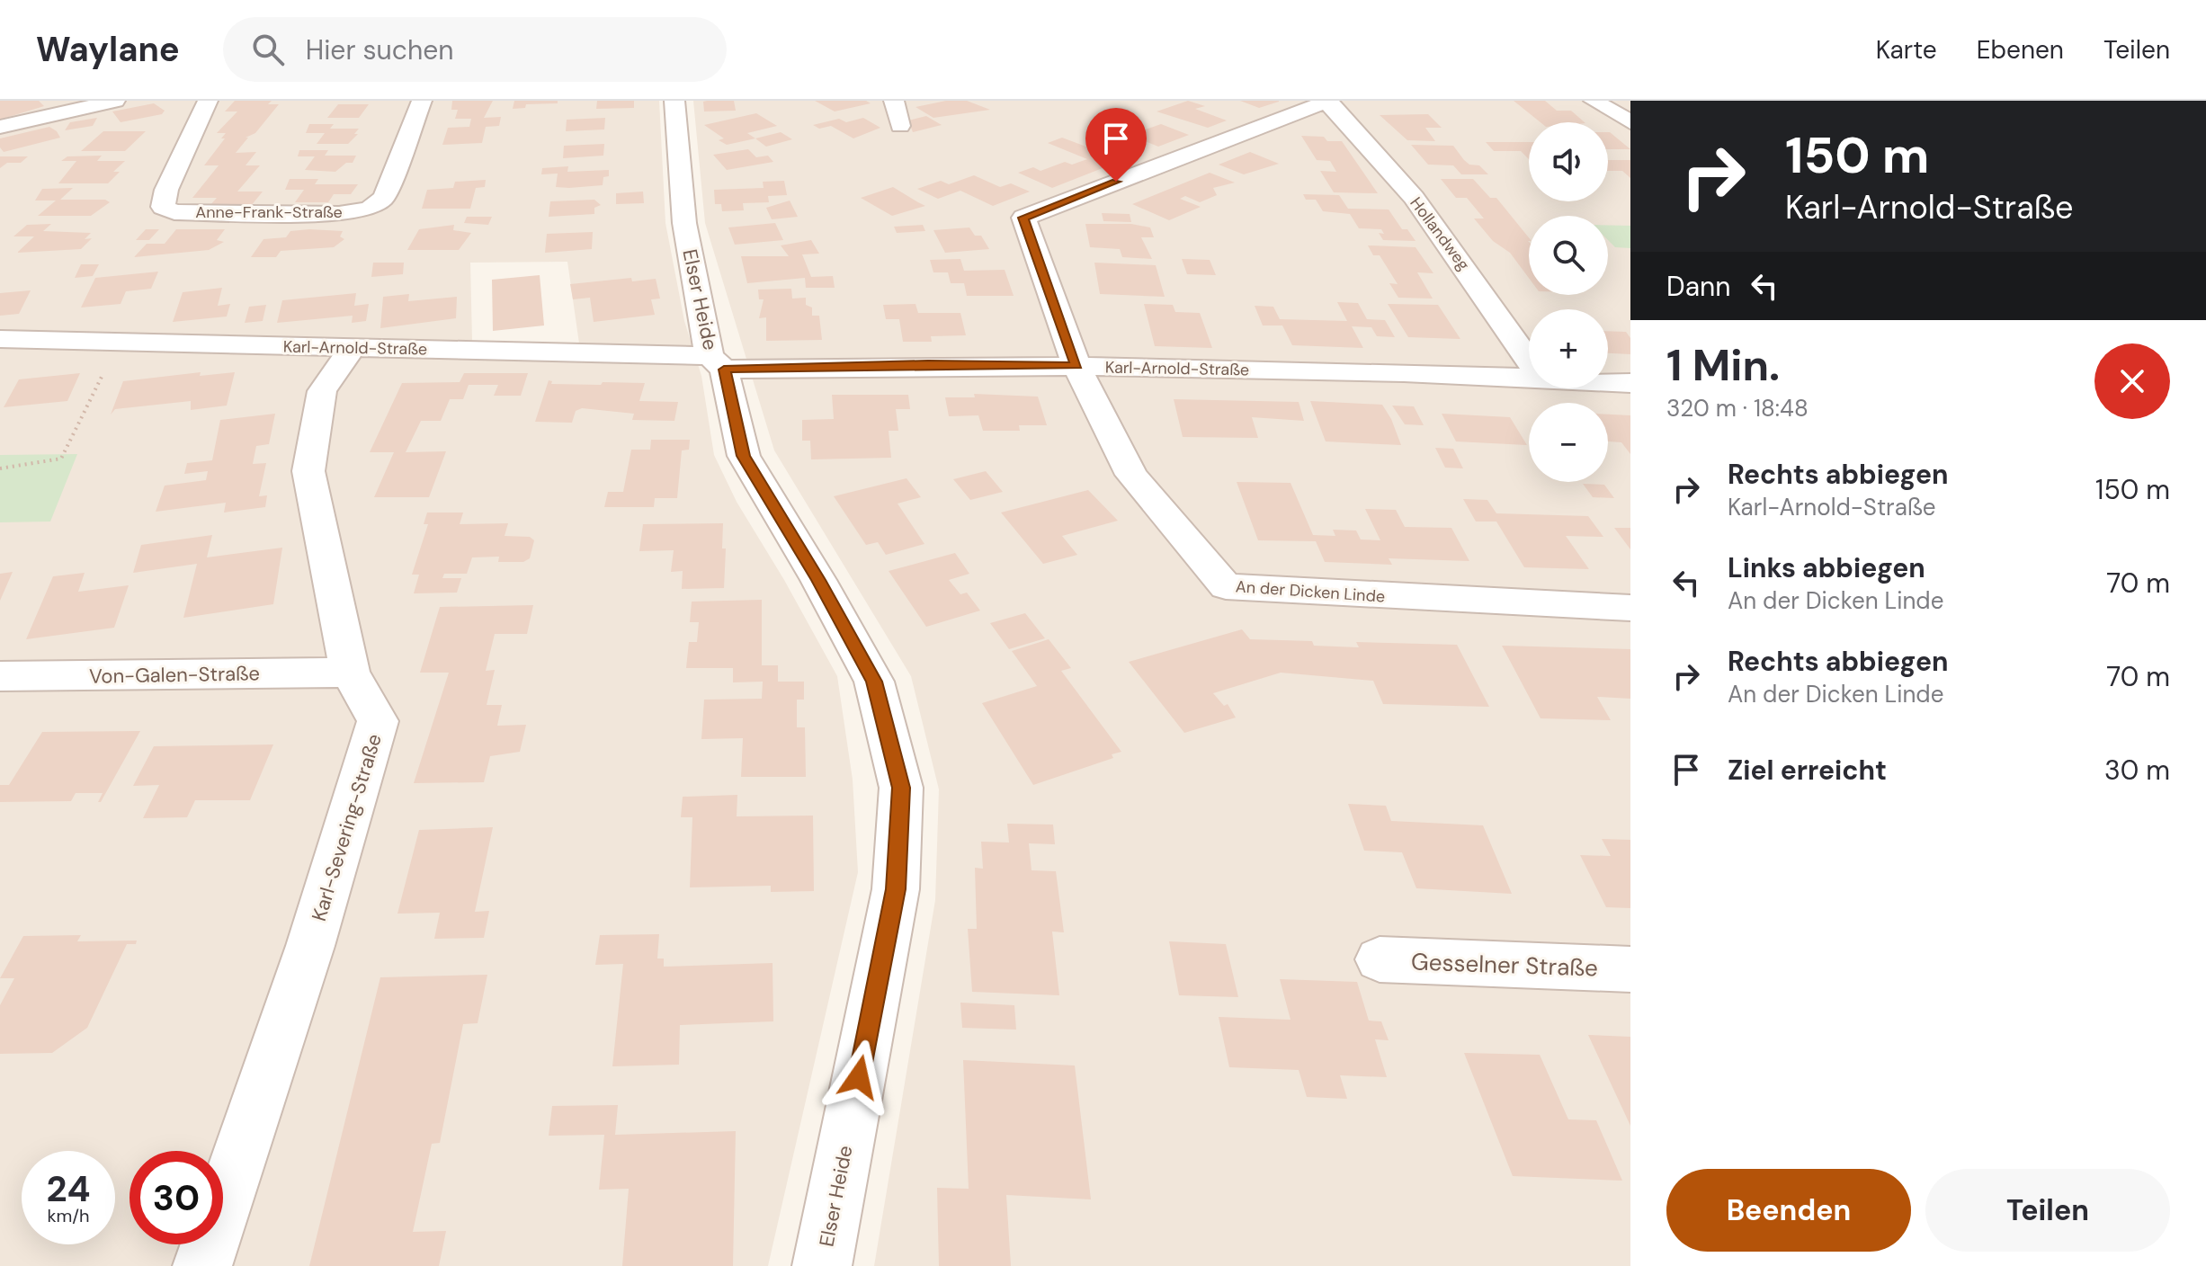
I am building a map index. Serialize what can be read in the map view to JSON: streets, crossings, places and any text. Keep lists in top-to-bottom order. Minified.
{"streets":{"street":["Anne-Frank-Straße","Hollandweg","Elser Heide","Karl-Arnold-Straße","An der Dicken Linde","Von-Galen-Straße","Karl-Severing-Straße","Gesselner Straße"]},"crossings":[["Hollandweg","An der Dicken Linde"],["Elser Heide","Karl-Arnold-Straße"],["Karl-Arnold-Straße","An der Dicken Linde"],["Karl-Arnold-Straße","Karl-Severing-Straße"],["Von-Galen-Straße","Karl-Severing-Straße"]],"page":{"header":"Waylane","search":"Hier suchen","nav":["Karte","Ebenen","Teilen"],"turn":["150 m","Karl-Arnold-Straße"],"map_buttons":["+","−"],"then":"Dann","heading":["1 Min.","320 m · 18:48"],"list":[{"name":"Rechts abbiegen","note":"Karl-Arnold-Straße","value":"150 m"},{"name":"Links abbiegen","note":"An der Dicken Linde","value":"70 m"},{"name":"Rechts abbiegen","note":"An der Dicken Linde","value":"70 m"},{"name":"Ziel erreicht","value":"30 m"}],"speed":"24 km/h","limit":"30","buttons":["Beenden","Teilen"]}}
